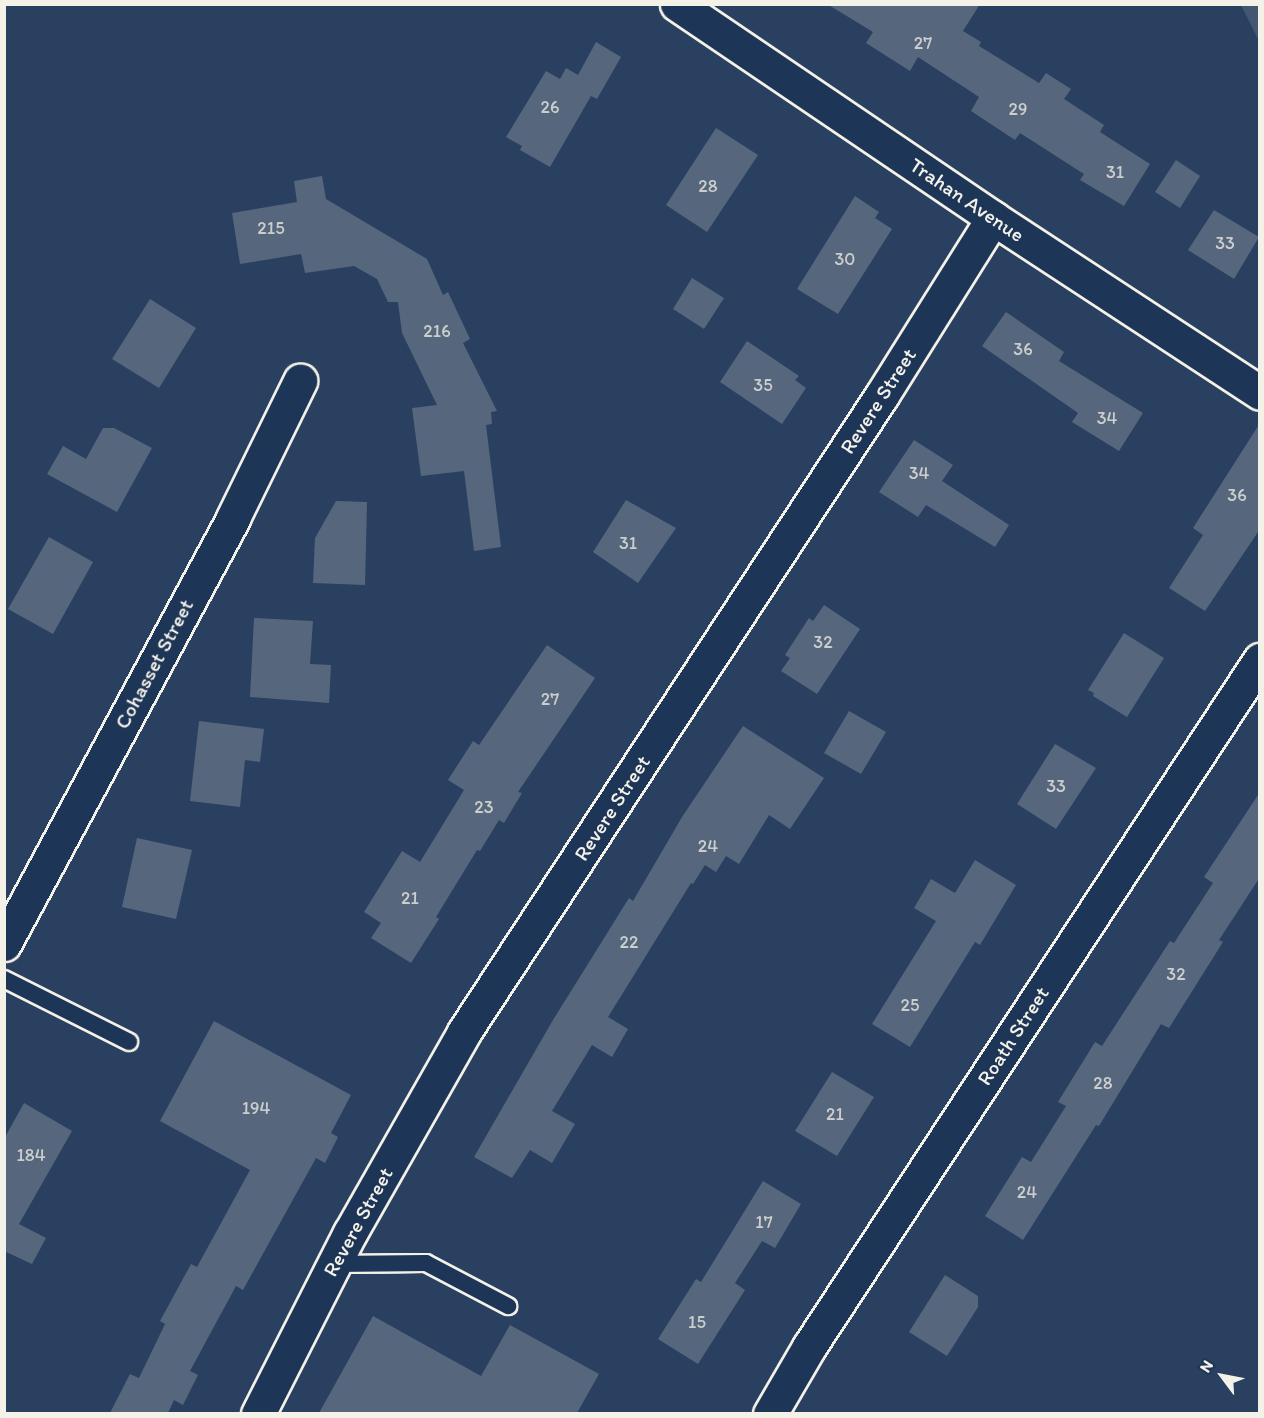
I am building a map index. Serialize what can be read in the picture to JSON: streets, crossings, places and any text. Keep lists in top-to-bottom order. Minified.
{"streets":{"street":["Trahan Avenue","Revere Street","Cohasset Street","Roath Street"]},"crossings":[["Trahan Avenue","Revere Street"]],"house_numbers":["27","26","29","31","28","215","33","30","216","36","35","34","34","36","31","32","27","33","23","24","21","22","32","25","28","194","21","184","24","17","15"],"north":"top left"}
